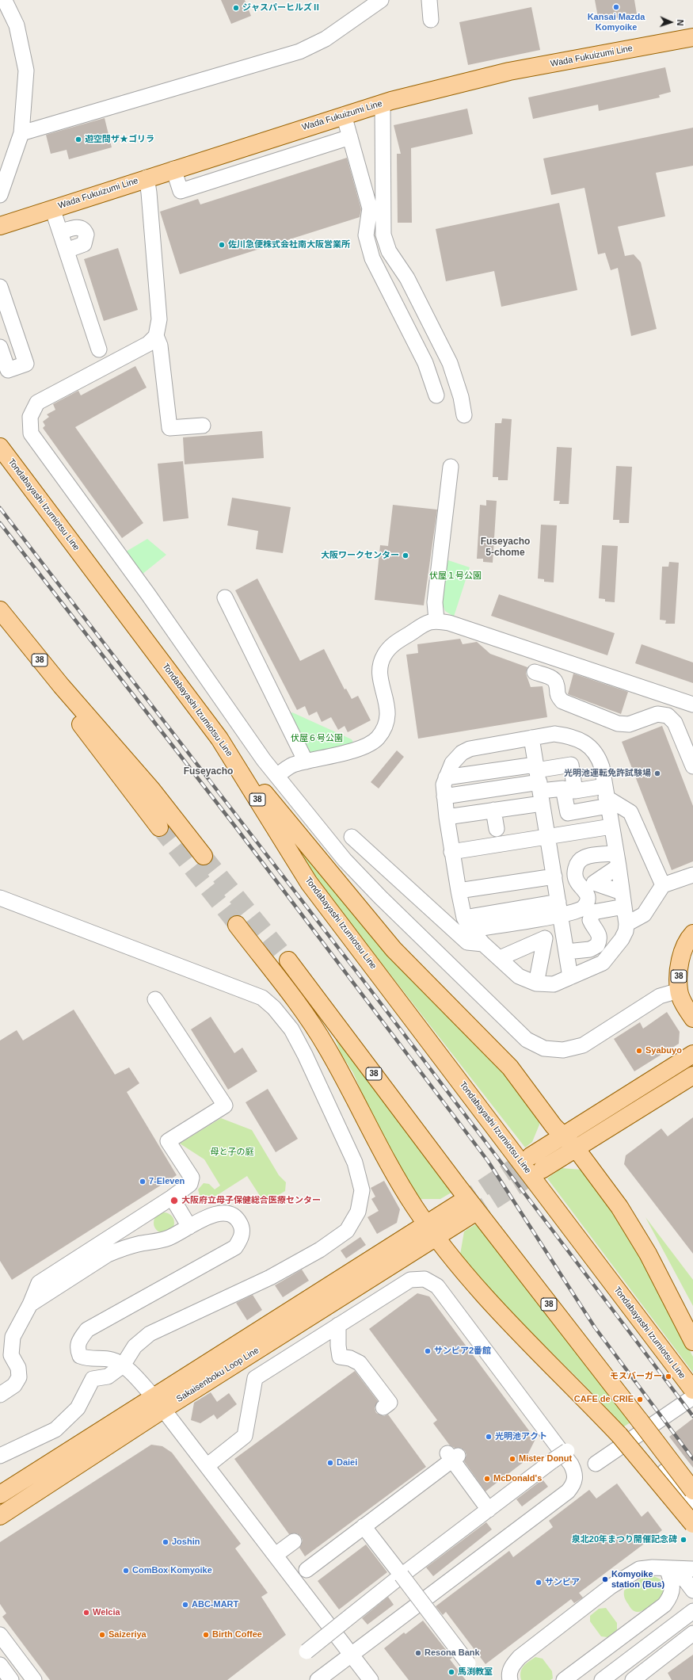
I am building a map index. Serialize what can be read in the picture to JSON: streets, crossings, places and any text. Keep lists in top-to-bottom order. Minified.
{"streets":{"main road":["Wada Fukuizumi Line","Tondabayashi Izumiotsu Line","38","Sakaisenboku Loop Line"]},"districts":["Fuseyacho 5-chome","Fuseyacho"],"parks":["伏屋１号公園","伏屋６号公園","母と子の庭"],"places":["Kansai Mazda Komyoike","ジャスパーヒルズⅡ","遊空間ザ★ゴリラ","佐川急便株式会社南大阪営業所","大阪ワークセンター","光明池運転免許試験場","Syabuyo","7-Eleven","大阪府立母子保健総合医療センター","サンピア2番館","モスバーガー","CAFE de CRIE","光明池アクト","Mister Donut","Daiei","McDonald's","泉北20年まつり開催記念碑","Joshin","ComBox Komyoike","Komyoike station (Bus)","サンピア","ABC-MART","Welcia","Saizeriya","Birth Coffee","Resona Bank","馬渕教室"],"north":"right"}
